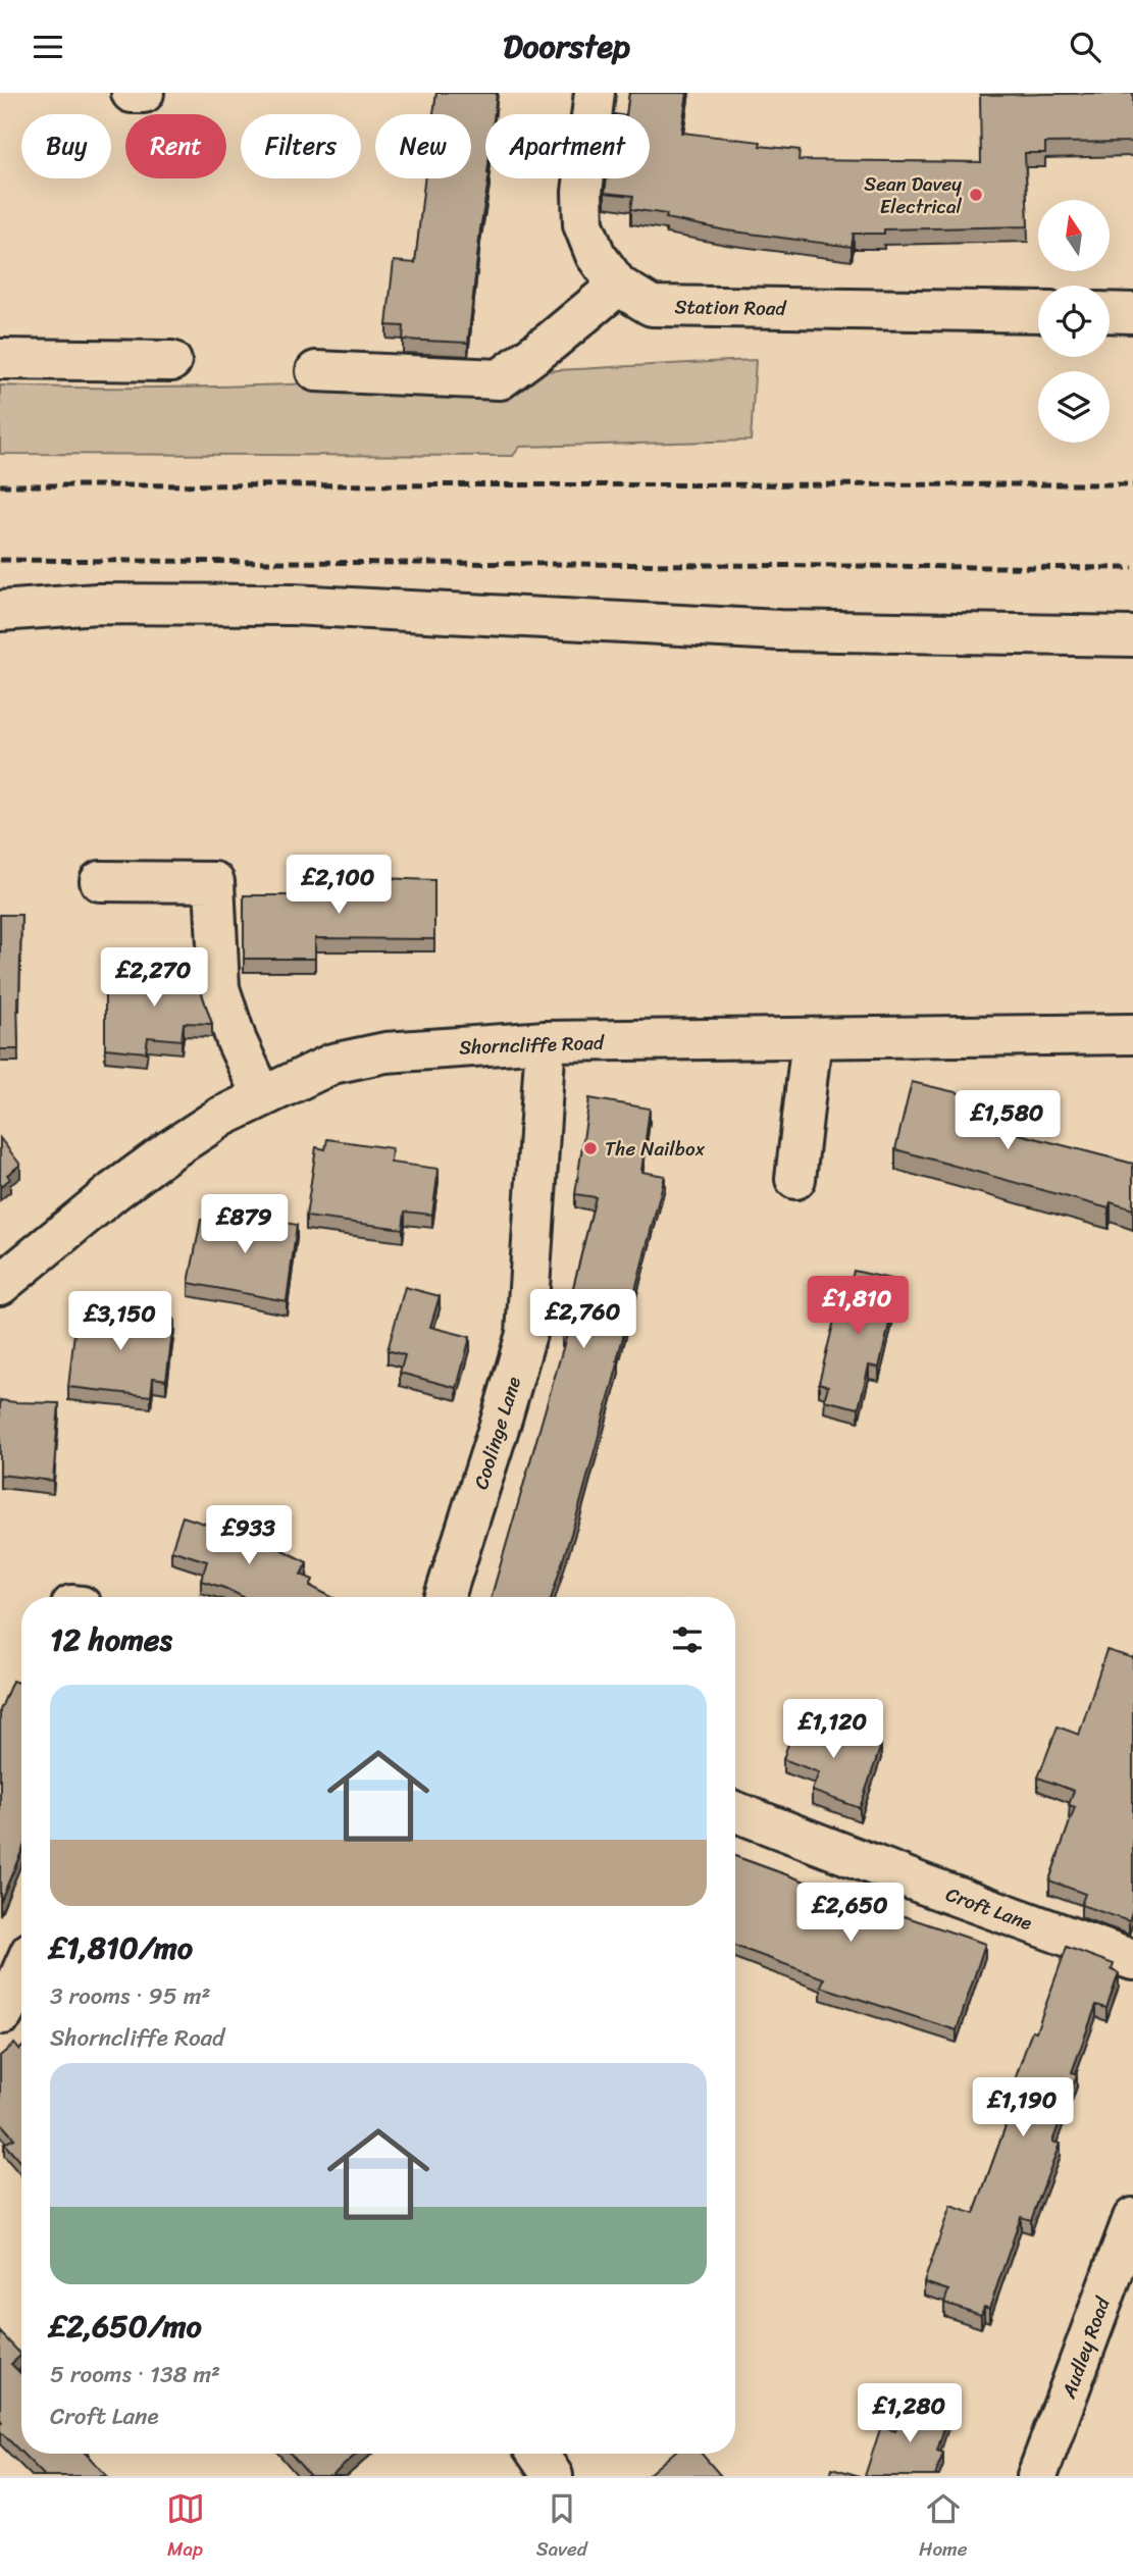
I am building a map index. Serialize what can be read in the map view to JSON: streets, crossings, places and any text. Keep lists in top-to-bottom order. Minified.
{"streets":{"street":["Station Road","Shorncliffe Road","Coolinge Lane","Croft Lane","Audley Road"]},"crossings":[["Shorncliffe Road","Coolinge Lane"]],"places":["Sean Davey Electrical","The Nailbox"],"north":"top","page":{"header":"Doorstep","chip":["Buy","Rent","Filters","New","Apartment"],"price":["£2,100","£2,270","£1,580","£879","£1,810","£2,760","£3,150","£933","£1,120","£2,650","£1,190","£1,280"],"heading":"12 homes","list":[{"name":"£1,810/mo","note":"3 rooms · 95 m² · Shorncliffe Road"},{"name":"£2,650/mo","note":"5 rooms · 138 m² · Croft Lane"}],"tabs":["Map","Saved","Home"]}}
